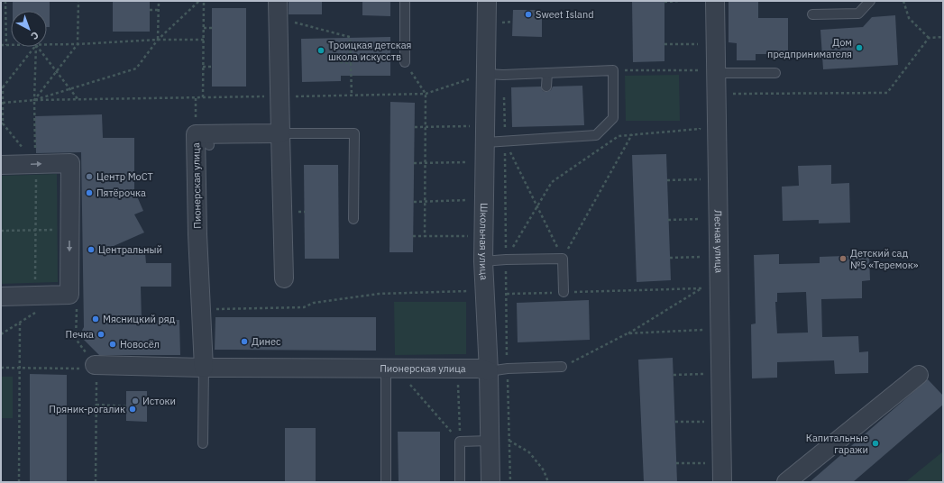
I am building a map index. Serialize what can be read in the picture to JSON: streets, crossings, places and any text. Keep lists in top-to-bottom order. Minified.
{"streets":{"street":["Пионерская улица","Школьная улица","Лесная улица"]},"crossings":[["Пионерская улица","Школьная улица"]],"places":["Sweet Island","Дом предпринимателя","Троицкая детская школа искусств","Центр МоСТ","Пятёрочка","Центральный","Детский сад №5 «Теремок»","Мясницкий ряд","Печка","Динес","Новосёл","Истоки","Пряник-рогалик","Капитальные гаражи"],"north":"bottom right"}
